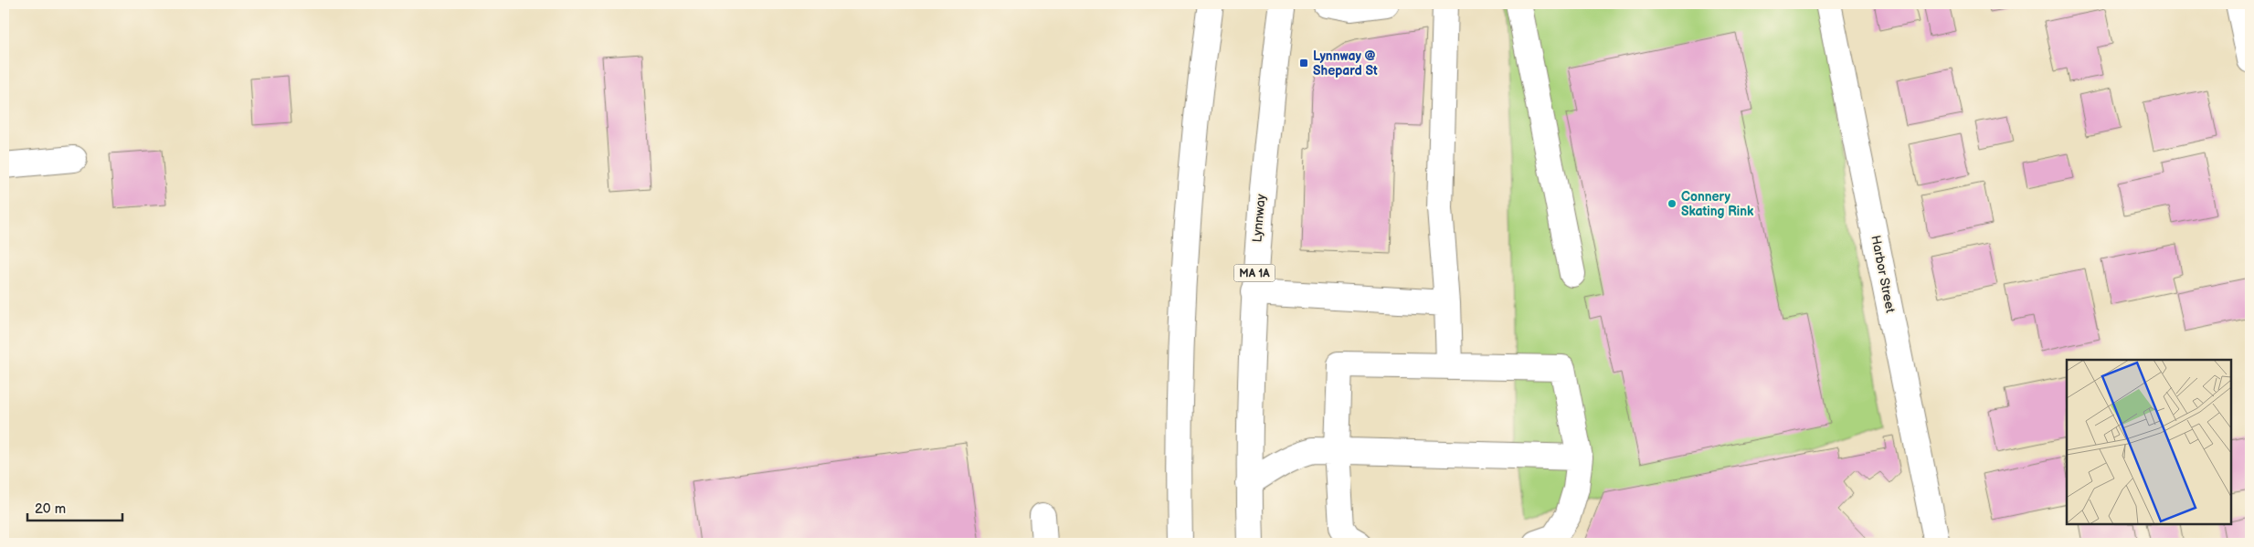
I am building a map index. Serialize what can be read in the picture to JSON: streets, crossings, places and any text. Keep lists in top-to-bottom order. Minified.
{"streets":{"main road":["Lynnway","MA 1A","Harbor Street"]},"places":{"transit":["Lynnway @ Shepard St"],"other":["Connery Skating Rink"]},"scale_bar":"20 m"}
